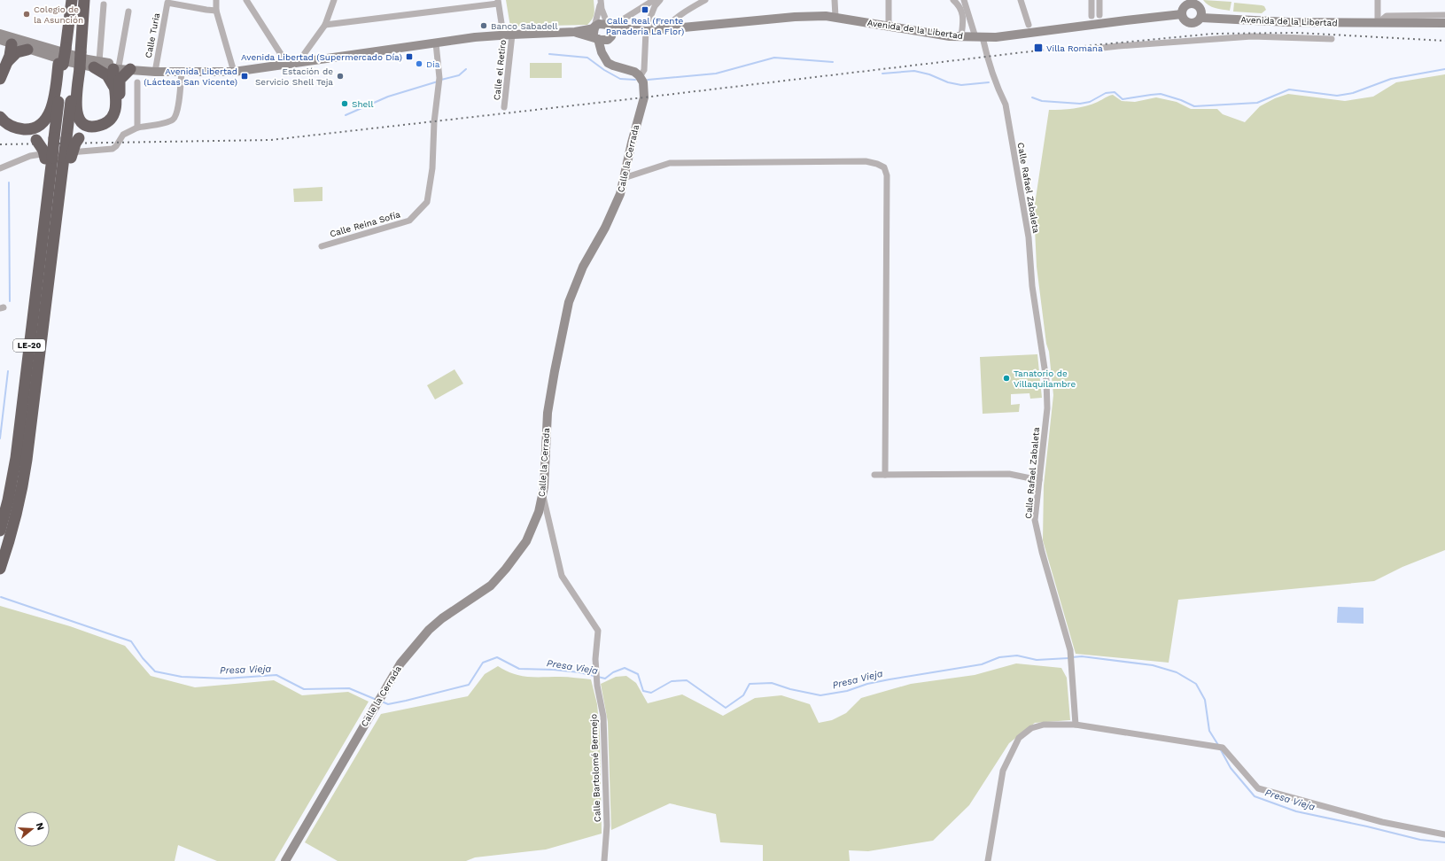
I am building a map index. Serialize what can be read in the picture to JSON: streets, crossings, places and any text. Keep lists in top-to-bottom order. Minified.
{"streets":{"highway":["LE-20"],"main road":["Avenida de la Libertad","Calle la Cerrada"],"street":["Calle Turia","Calle el Retiro","Calle Rafael Zabaleta","Calle Reina Sofía","Calle Bartolomé Bermejo"]},"crossings":[["Avenida de la Libertad","Calle la Cerrada"],["Avenida de la Libertad","Calle Rafael Zabaleta"],["Calle la Cerrada","Calle Bartolomé Bermejo"]],"water":["Presa Vieja"],"places":{"transit":["Calle Real (Frente Panaderia La Flor)","Villa Romana","Avenida Libertad (Supermercado Día)","Avenida Libertad (Lácteas San Vicente)"],"other":["Colegio de la Asunción","Banco Sabadell","Dia","Estación de Servicio Shell Teja","Shell","Tanatorio de Villaquilambre"]},"north":"right"}
